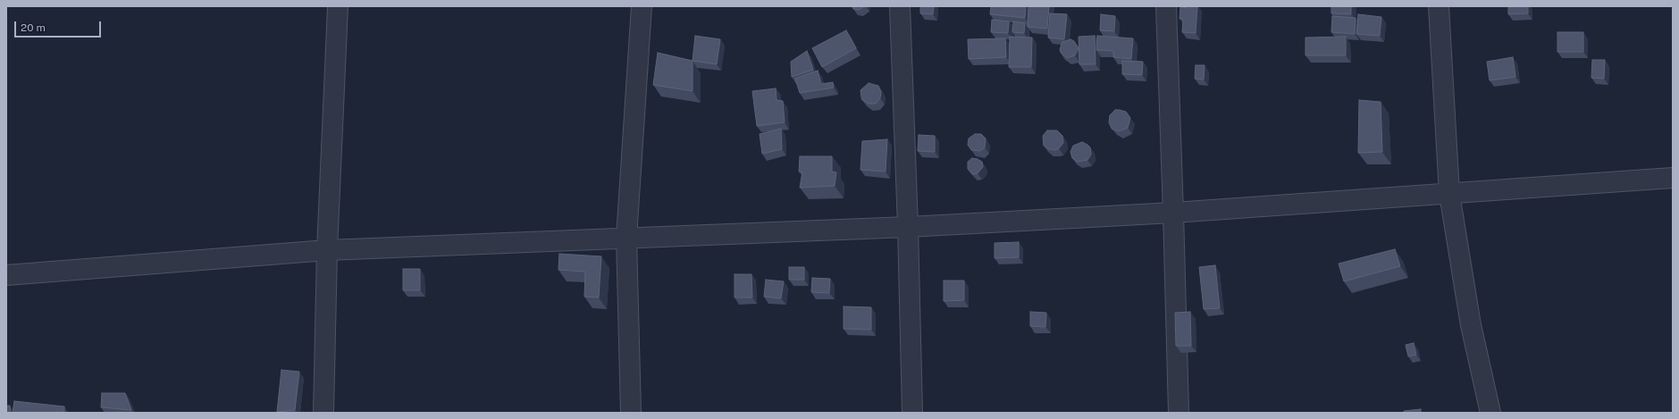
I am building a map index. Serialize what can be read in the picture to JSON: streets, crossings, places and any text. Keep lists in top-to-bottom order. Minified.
{"scale_bar":"20 m"}
